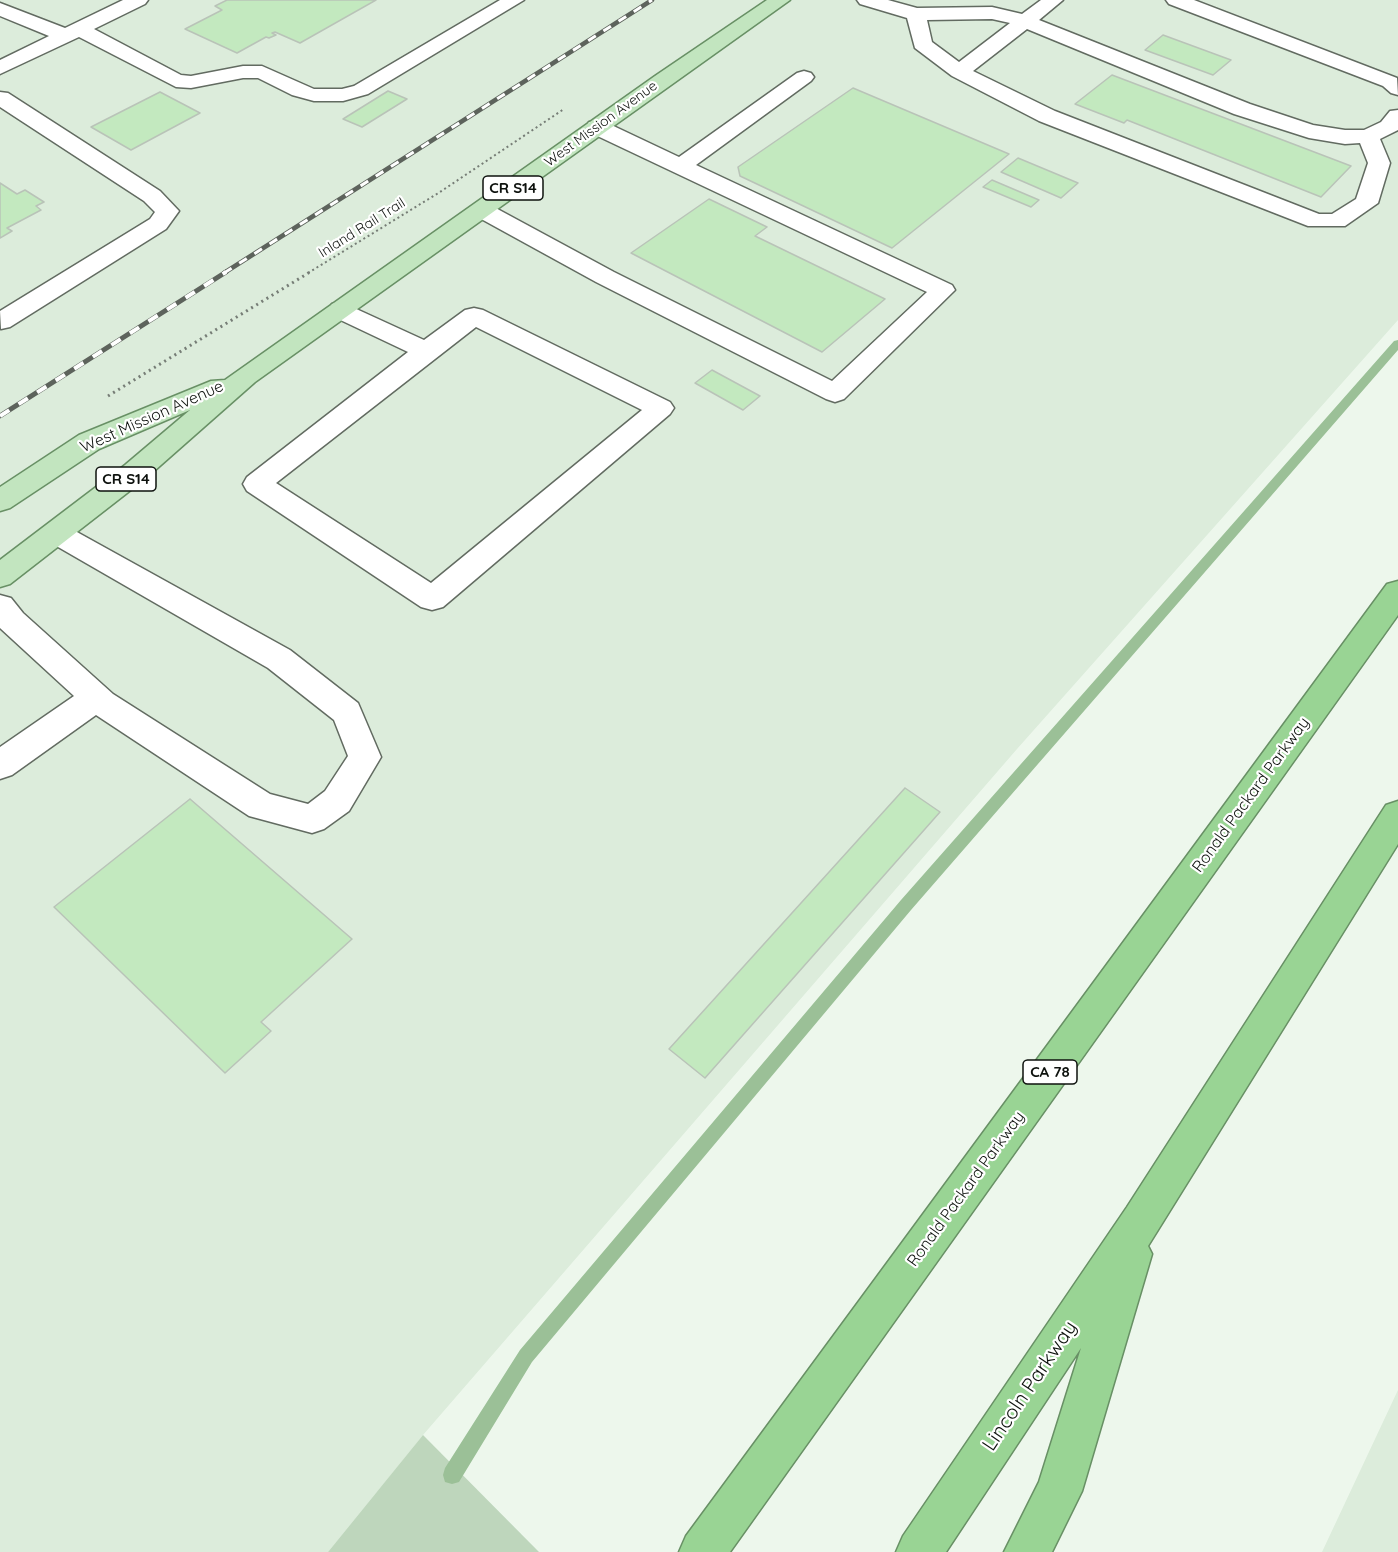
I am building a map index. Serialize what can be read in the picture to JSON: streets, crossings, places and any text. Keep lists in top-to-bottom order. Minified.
{"streets":{"highway":["Ronald Packard Parkway","CA 78","Lincoln Parkway"],"main road":["West Mission Avenue","CR S14"],"path":["Inland Rail Trail"]}}
